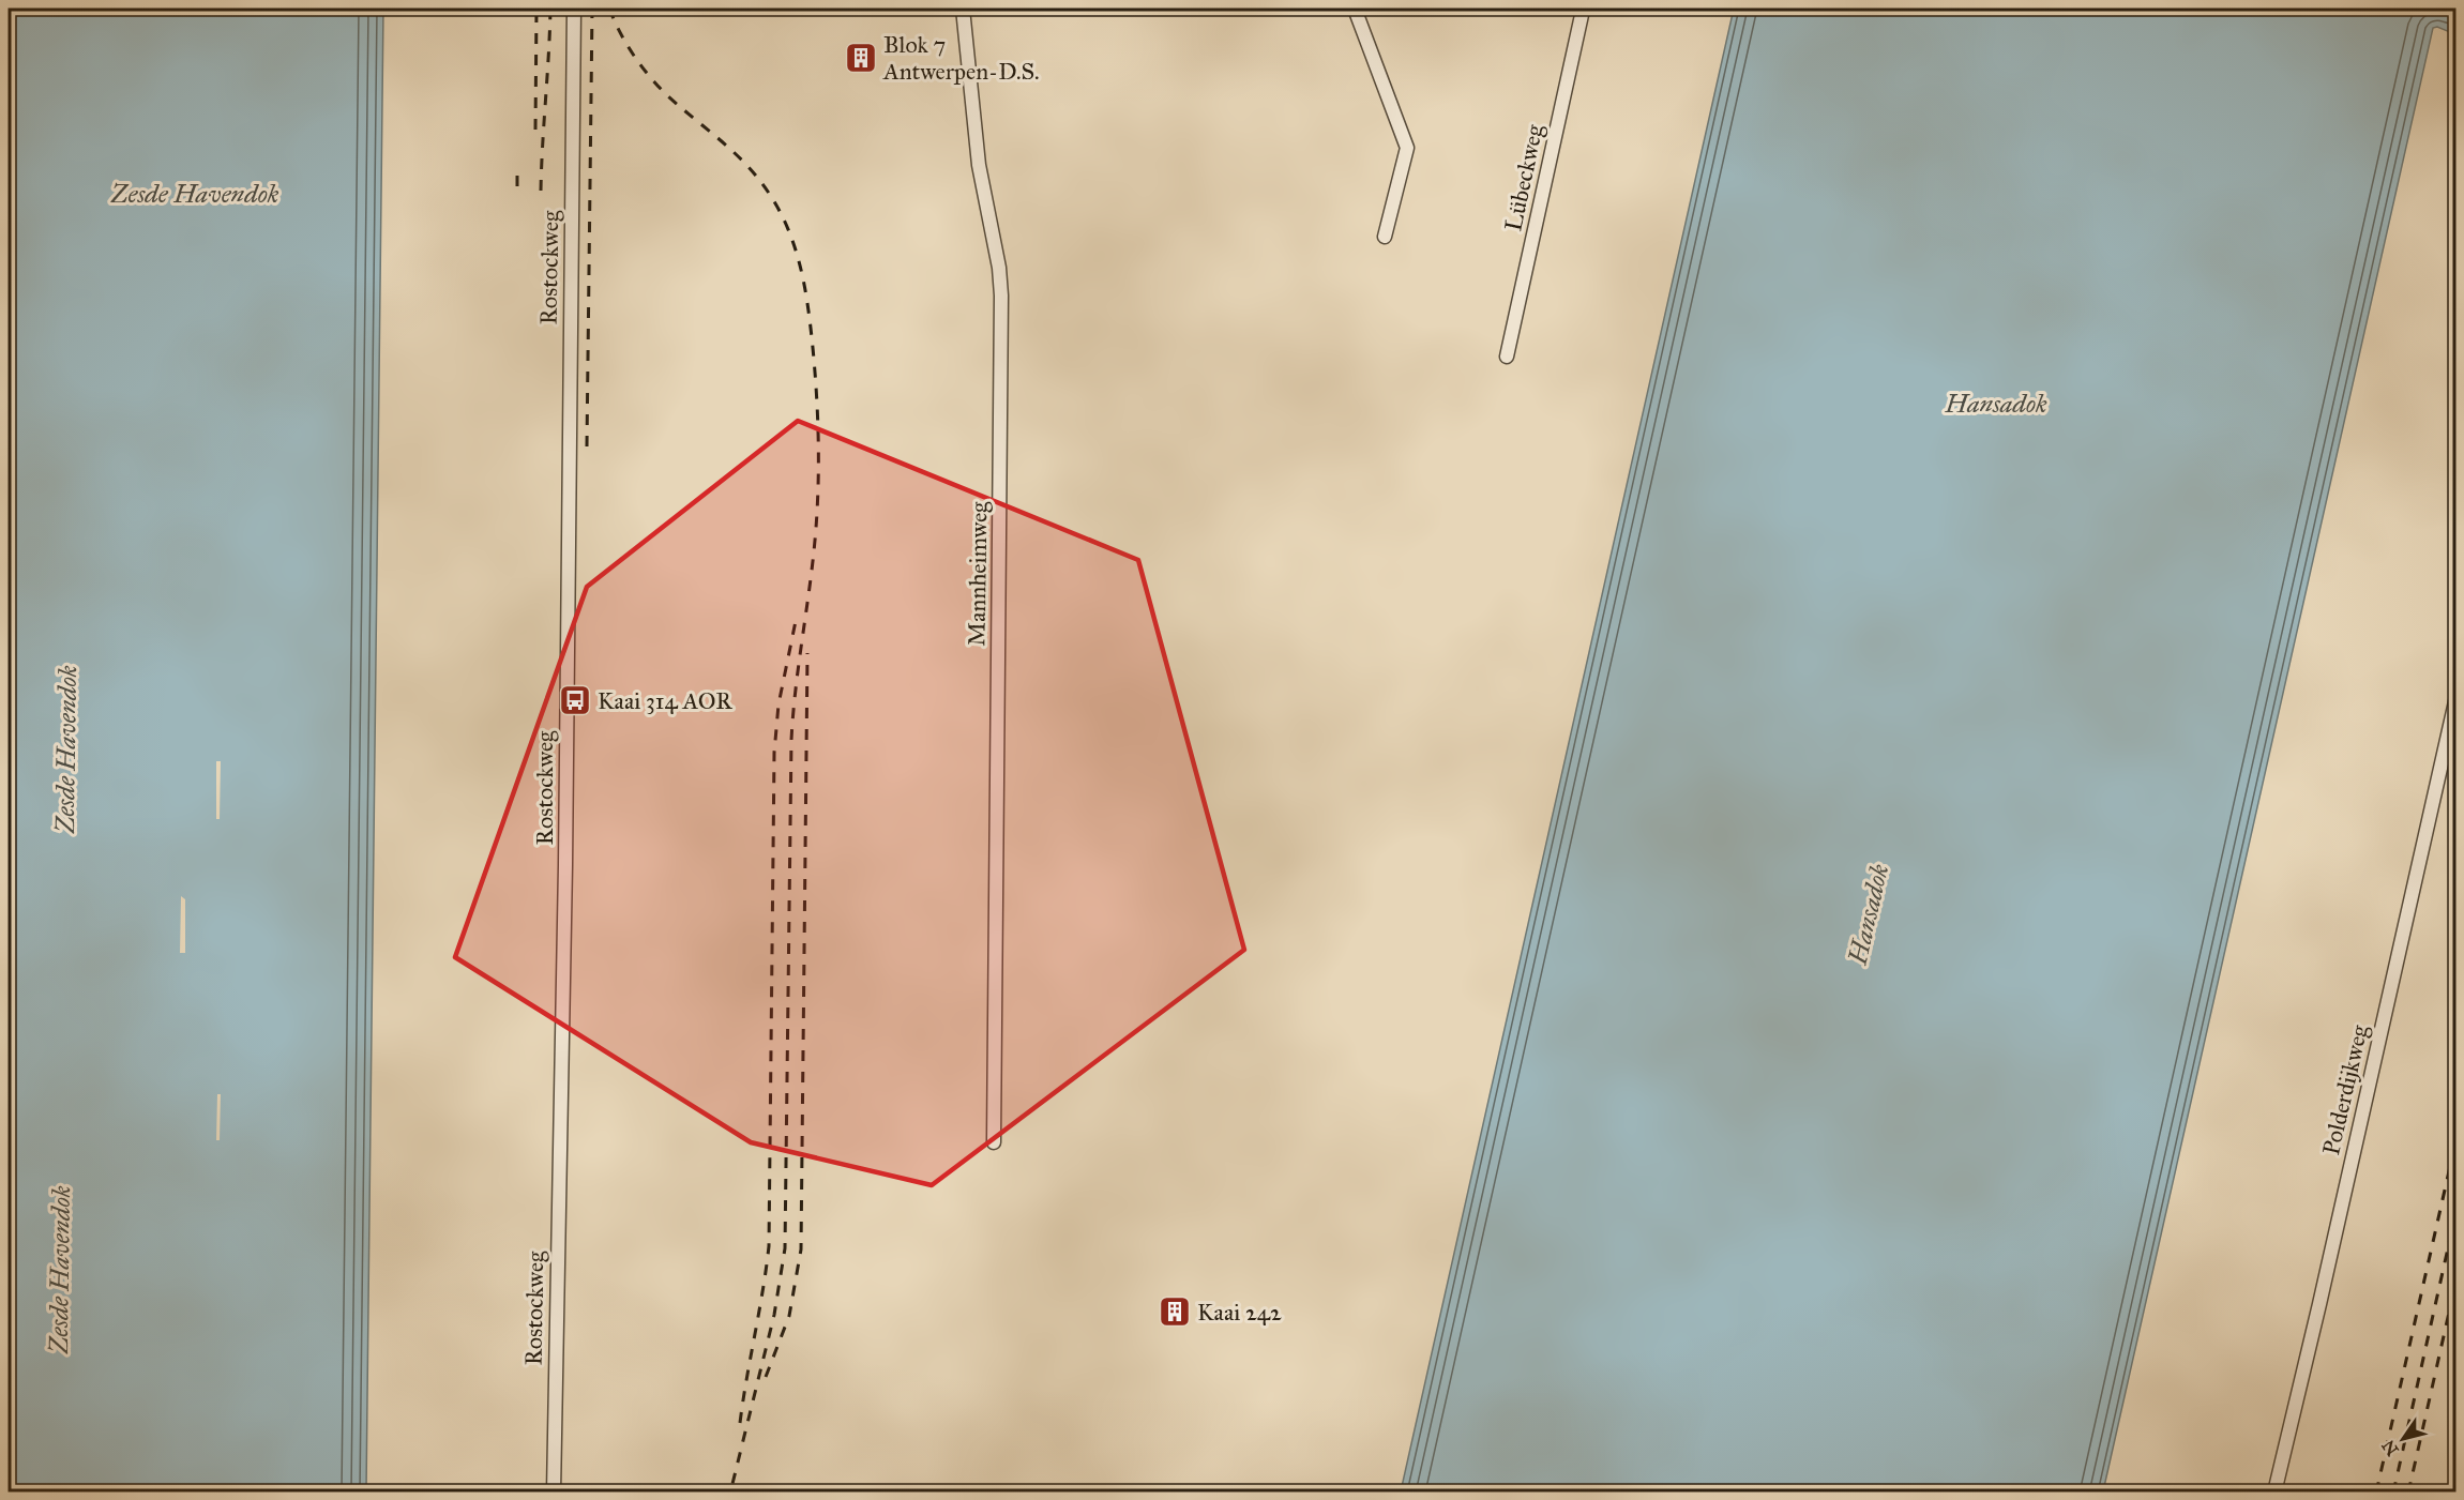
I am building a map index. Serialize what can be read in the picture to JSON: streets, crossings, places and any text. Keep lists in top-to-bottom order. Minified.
{"streets":{"street":["Lübeckweg","Rostockweg","Mannheimweg","Polderdijkweg"]},"water":["Zesde Havendok","Hansadok"],"places":{"building":["Blok 7 Antwerpen-D.S.","Kaai 242"],"bus stop":["Kaai 314 AOR"]},"north":"bottom left"}
